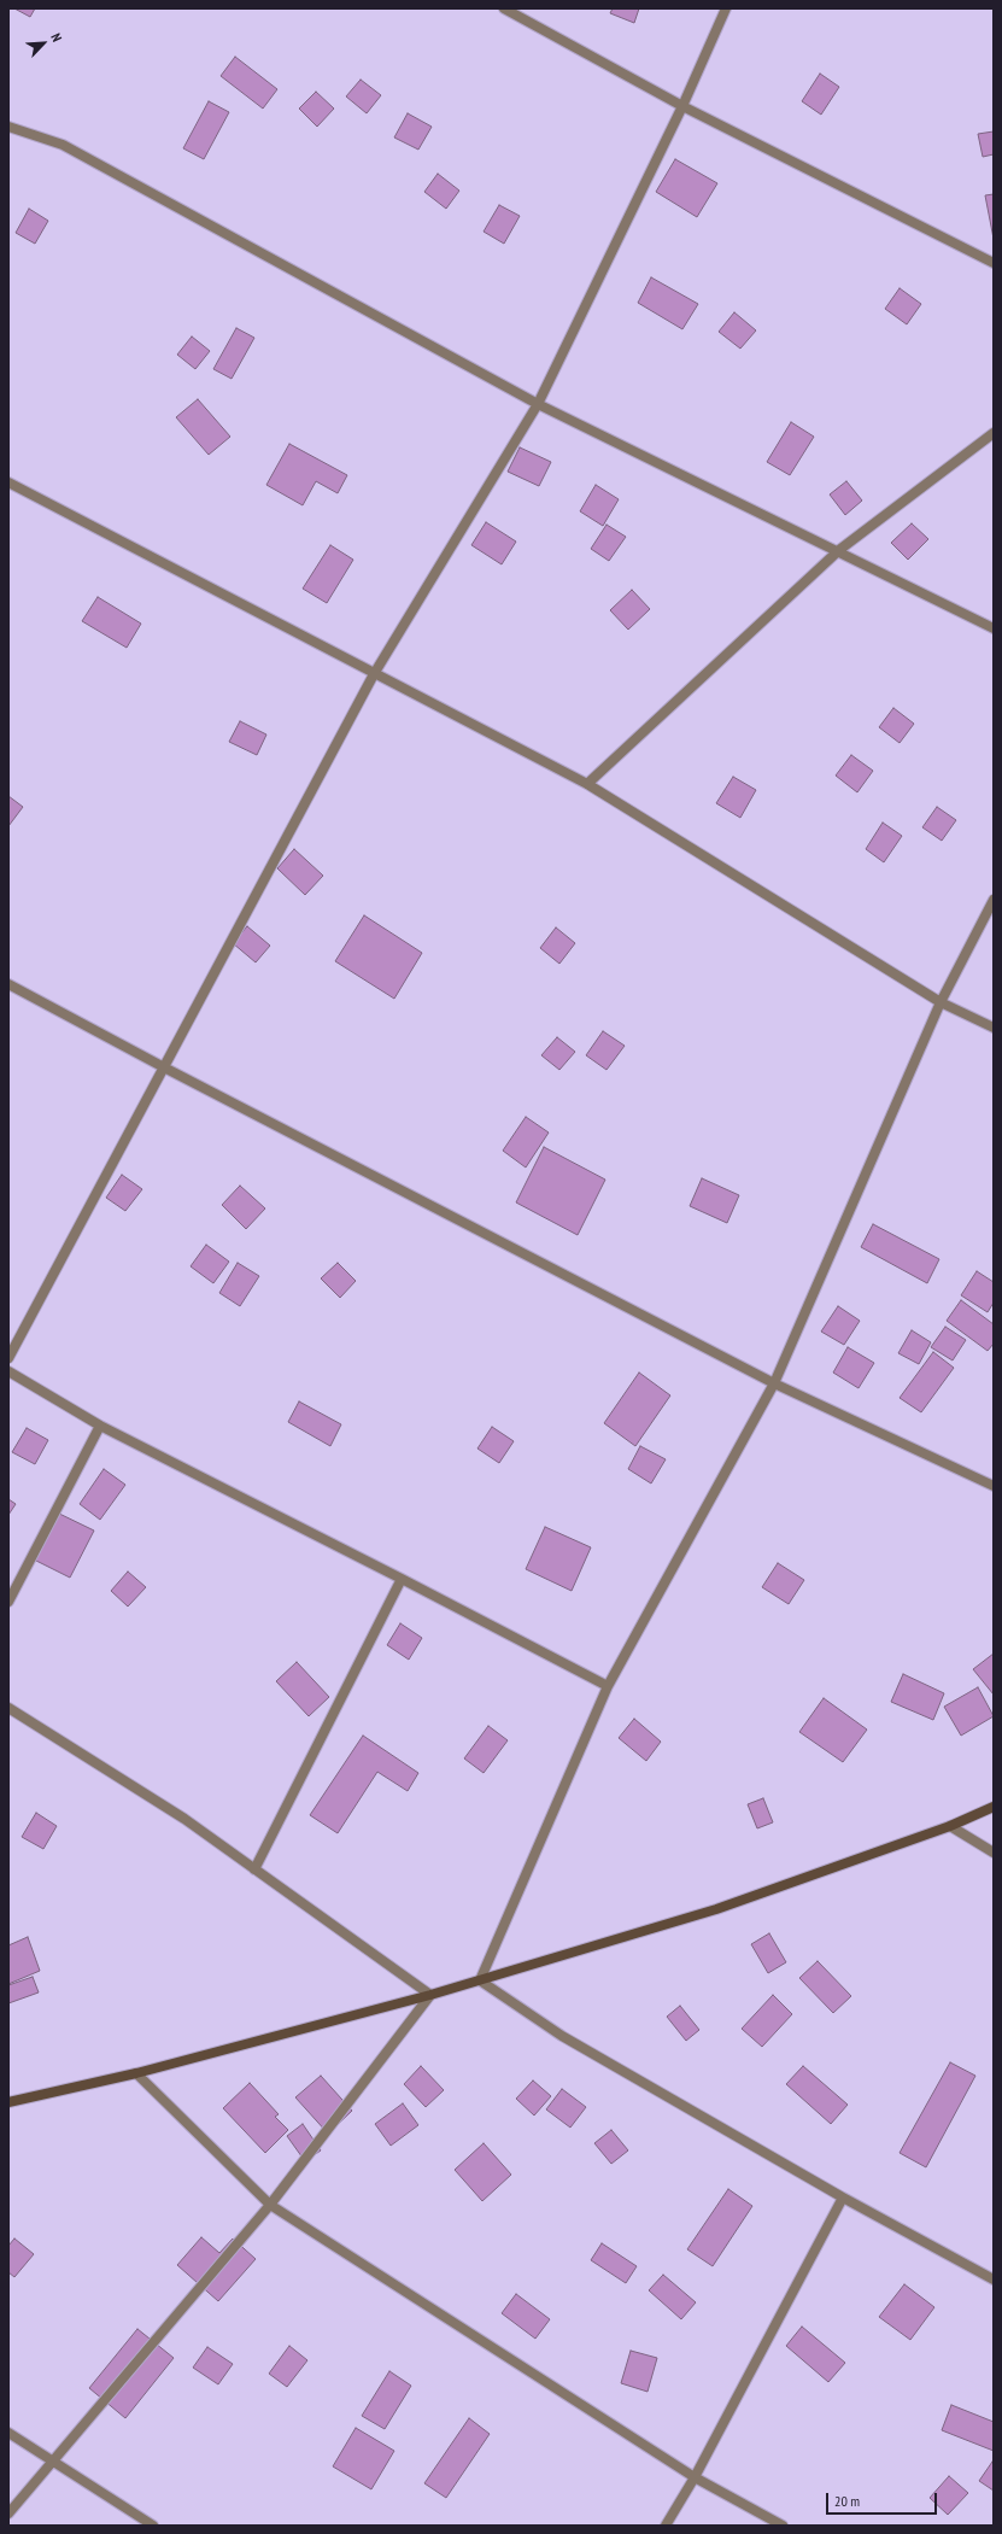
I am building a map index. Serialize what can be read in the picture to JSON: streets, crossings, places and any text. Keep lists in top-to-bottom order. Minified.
{"scale_bar":"20 m","north":"top right"}
